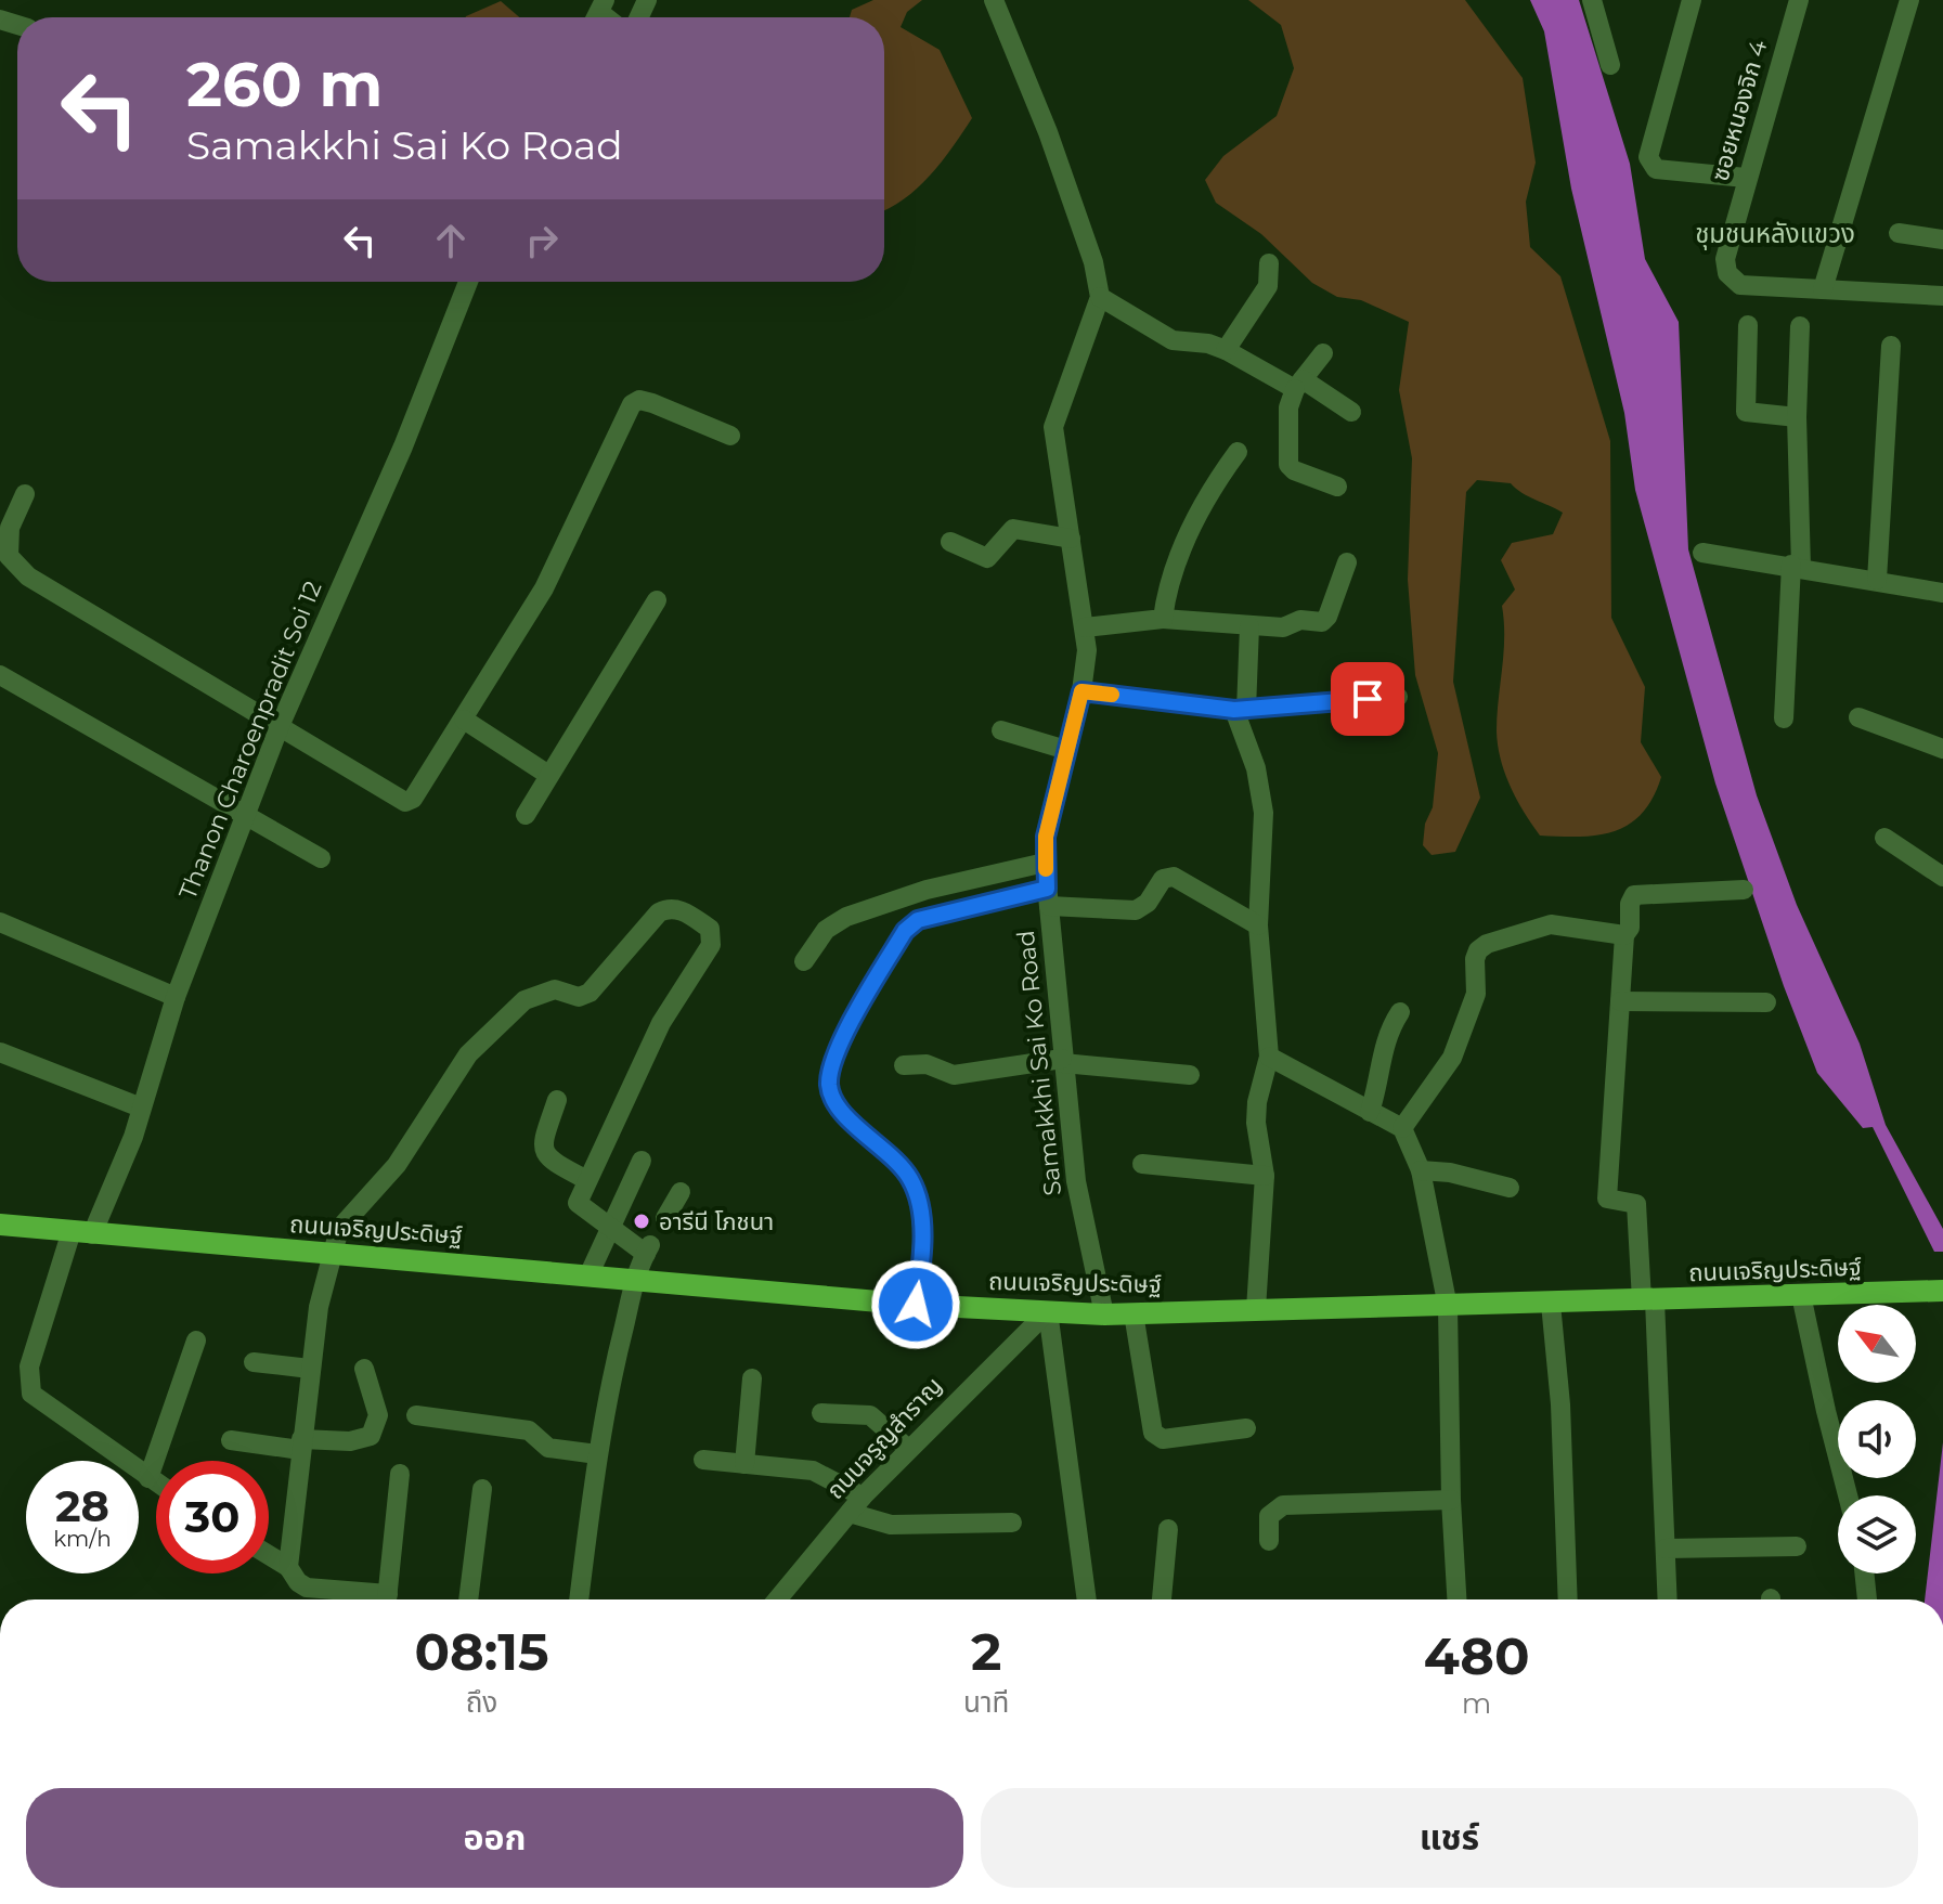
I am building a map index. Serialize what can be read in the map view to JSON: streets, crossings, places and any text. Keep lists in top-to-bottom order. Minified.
{"streets":{"main road":["ถนนเจริญประดิษฐ์"],"street":["ซอยหนองจิก 4","Thanon Charoenpradit Soi 12","Samakkhi Sai Ko Road","ถนนจรูญสำราญ"]},"crossings":[["Thanon Charoenpradit Soi 12","ถนนเจริญประดิษฐ์"],["Samakkhi Sai Ko Road","ถนนเจริญประดิษฐ์"],["ถนนเจริญประดิษฐ์","ถนนจรูญสำราญ"]],"districts":["ชุมชนหลังแขวง"],"places":["อารีนี โภชนา"],"north":"top left","page":{"turn":["260 m","Samakkhi Sai Ko Road"],"speed":"28 km/h","limit":"30","eta":["08:15","ถึง","2","นาที","480","m"],"buttons":["ออก","แชร์"]}}
